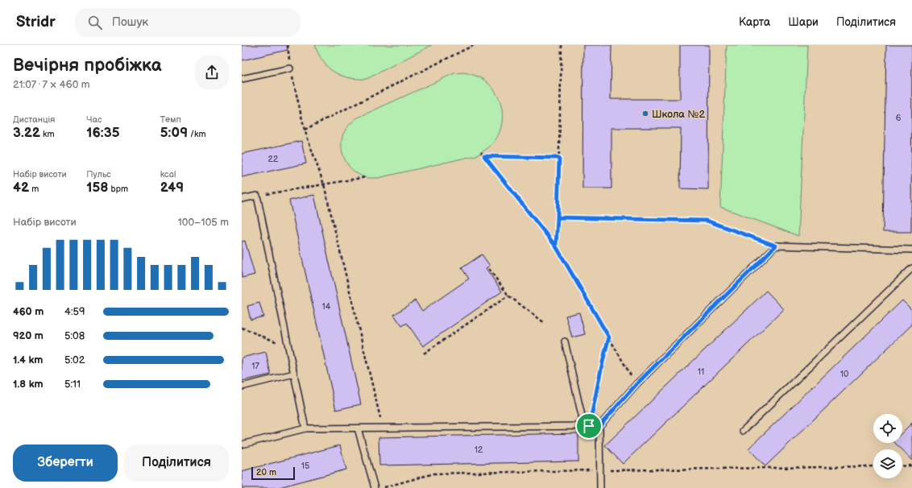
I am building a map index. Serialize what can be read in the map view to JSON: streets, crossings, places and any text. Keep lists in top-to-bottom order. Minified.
{"places":["Школа №2"],"house_numbers":["6","22","14","17","11","10","12","15"],"scale_bar":"20 m","page":{"header":"Stridr","search":"Пошук","nav":["Карта","Шари","Поділитися"],"heading":["Вечірня пробіжка","21:07 · 7 × 460 m"],"stats":[["Дистанція","3.22 km"],["Час","16:35"],["Темп","5:09 /km"],["Набір висоти","42 m"],["Пульс","158 bpm"],["kcal","249"]],"chart":["Набір висоти","100–105 m"],"list":[{"name":"460 m","note":"4:59"},{"name":"920 m","note":"5:08"},{"name":"1.4 km","note":"5:02"},{"name":"1.8 km","note":"5:11"}],"buttons":["Зберегти","Поділитися"],"scale":"20 m"}}
